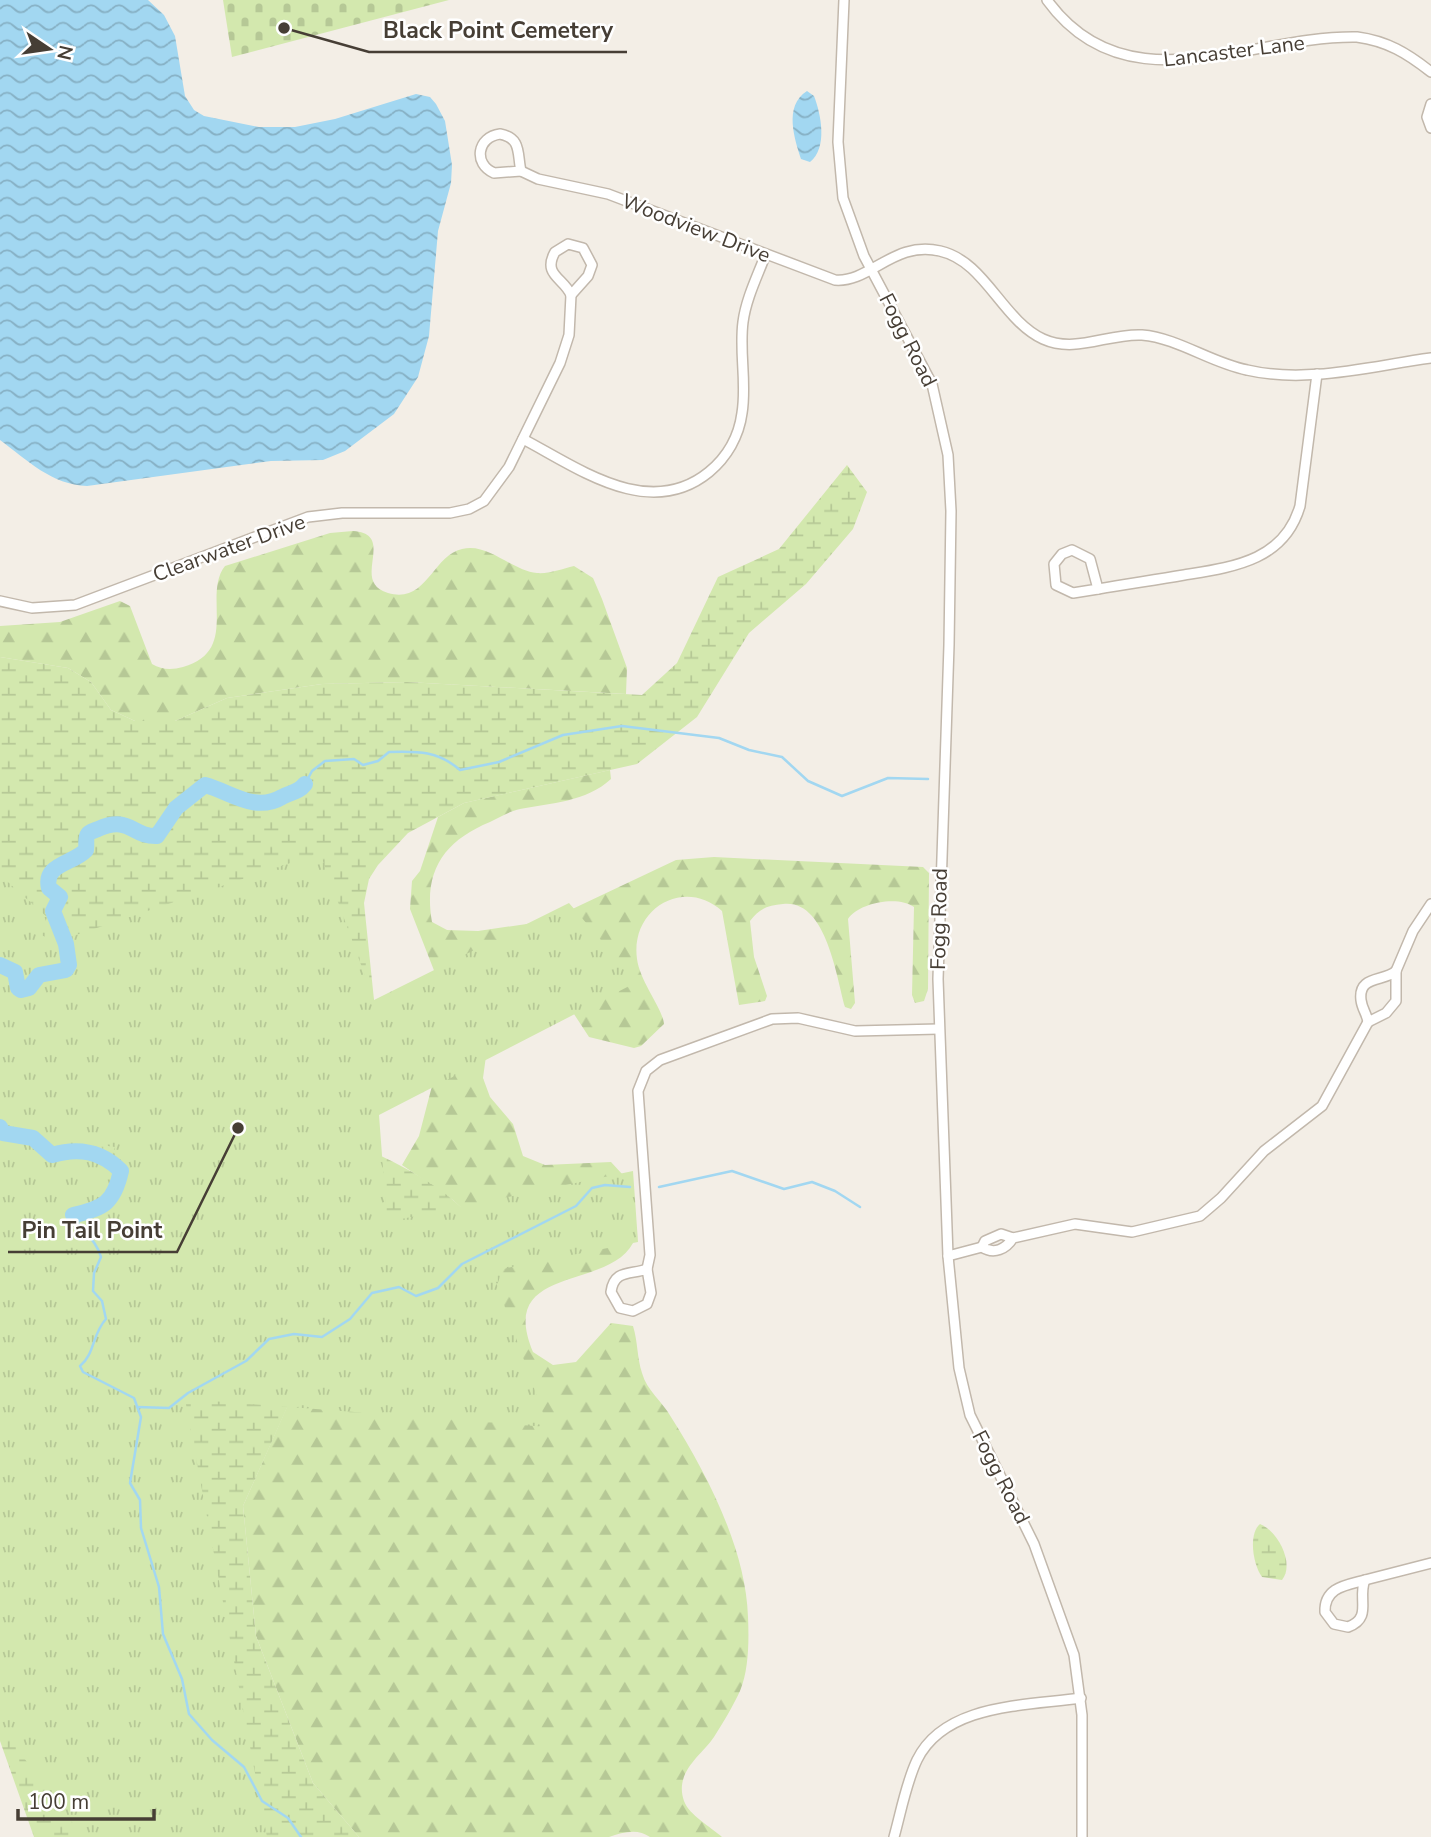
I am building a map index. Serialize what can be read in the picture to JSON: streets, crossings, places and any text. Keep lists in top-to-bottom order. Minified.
{"streets":{"street":["Lancaster Lane","Woodview Drive","Fogg Road","Clearwater Drive"]},"crossings":[["Woodview Drive","Fogg Road"]],"places":["Black Point Cemetery","Pin Tail Point"],"scale_bar":"100 m","north":"right"}
